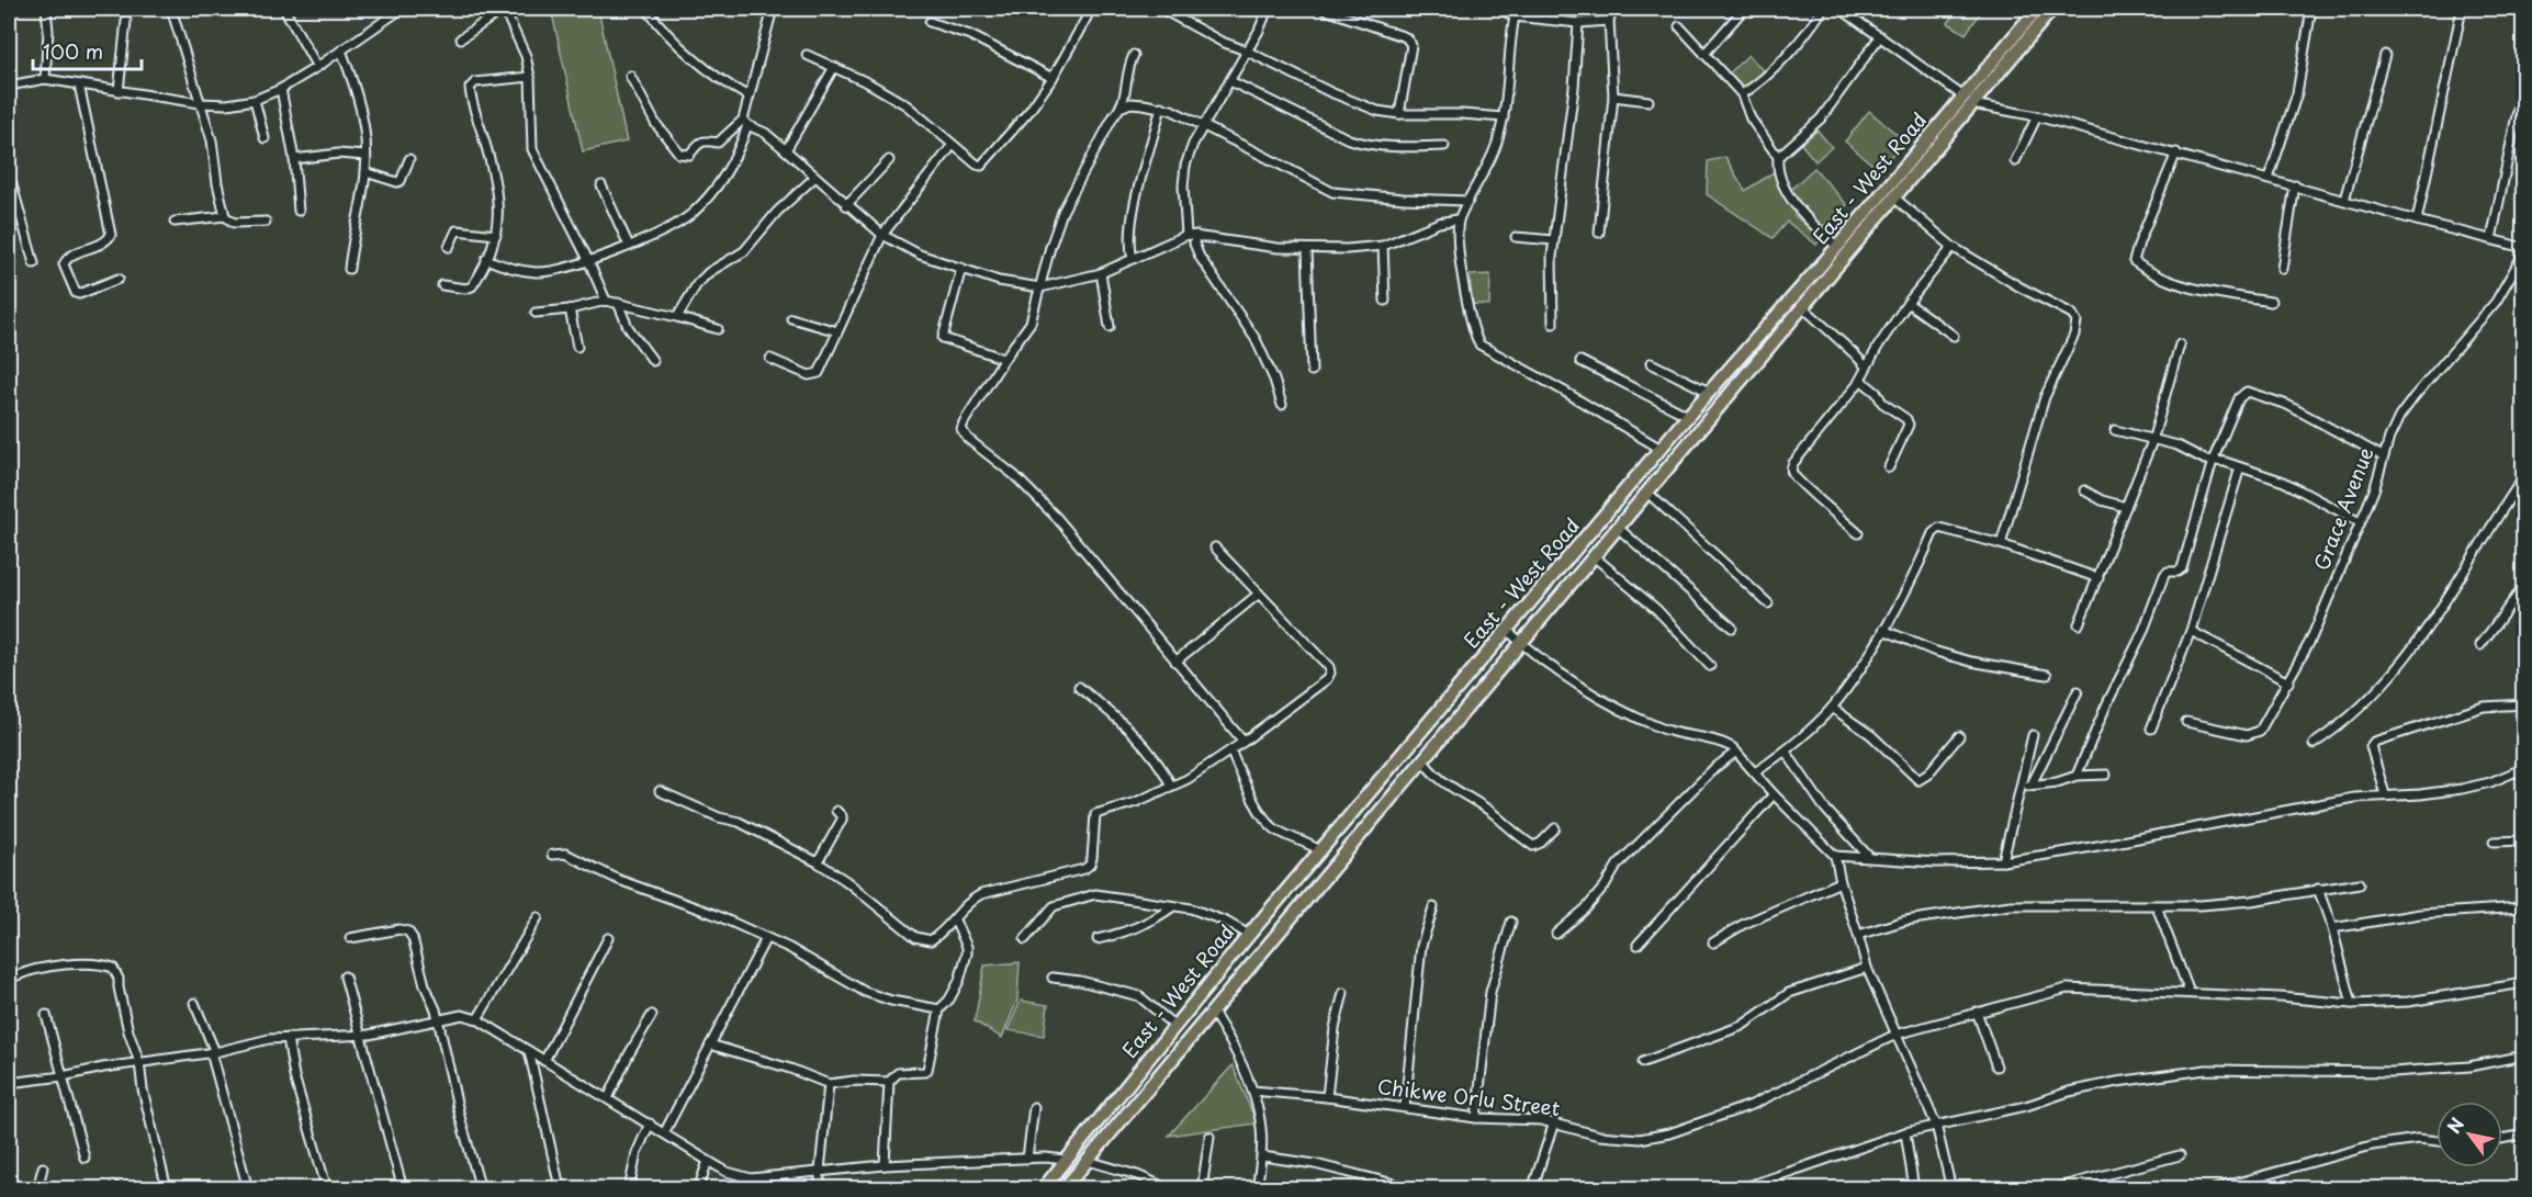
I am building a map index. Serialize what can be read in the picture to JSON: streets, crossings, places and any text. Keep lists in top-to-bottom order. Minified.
{"streets":{"main road":["East - West Road"],"street":["Grace Avenue","Chikwe Orlu Street"]},"scale_bar":"100 m","north":"top left"}
